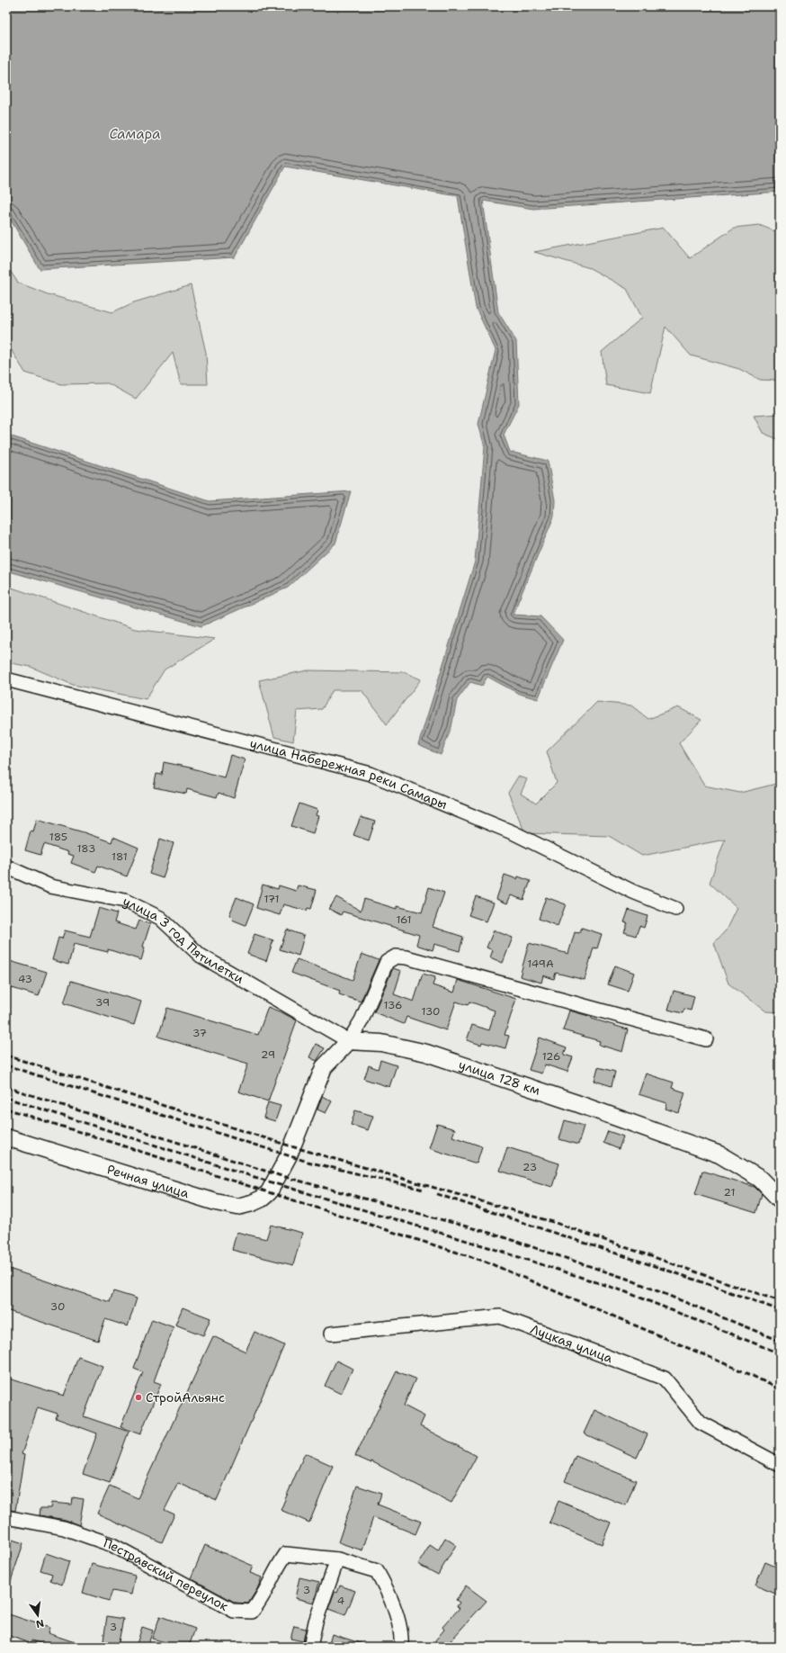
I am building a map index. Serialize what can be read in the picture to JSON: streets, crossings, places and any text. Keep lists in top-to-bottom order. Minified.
{"streets":{"street":["улица Набережная реки Самары","улица 3 год Пятилетки","улица 128 км","Речная улица","Луцкая улица","Пестравский переулок"]},"crossings":[["улица 3 год Пятилетки","улица 128 км"],["улица 3 год Пятилетки","Речная улица"],["улица 128 км","Речная улица"]],"water":["Самара"],"places":["СтройАльянс"],"house_numbers":["185","183","181","171","161","149А","43","39","136","130","37","29","126","23","21","30","3","4","3"],"north":"bottom"}
